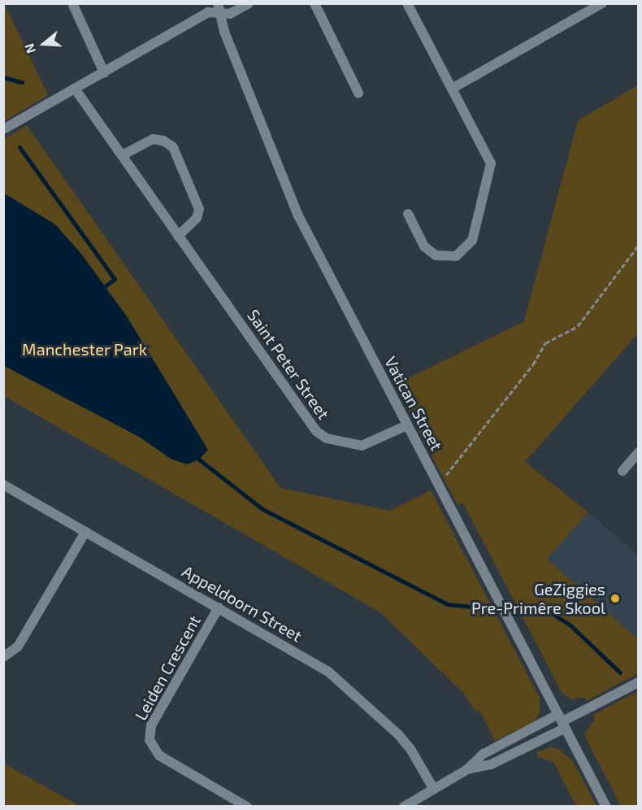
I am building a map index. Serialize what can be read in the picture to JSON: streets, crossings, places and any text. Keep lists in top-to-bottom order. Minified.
{"streets":{"street":["Saint Peter Street","Vatican Street","Appeldoorn Street","Leiden Crescent"]},"crossings":[["Saint Peter Street","Vatican Street"],["Appeldoorn Street","Leiden Crescent"]],"parks":["Manchester Park"],"places":["GeZiggies Pre-Primêre Skool"],"north":"left"}
